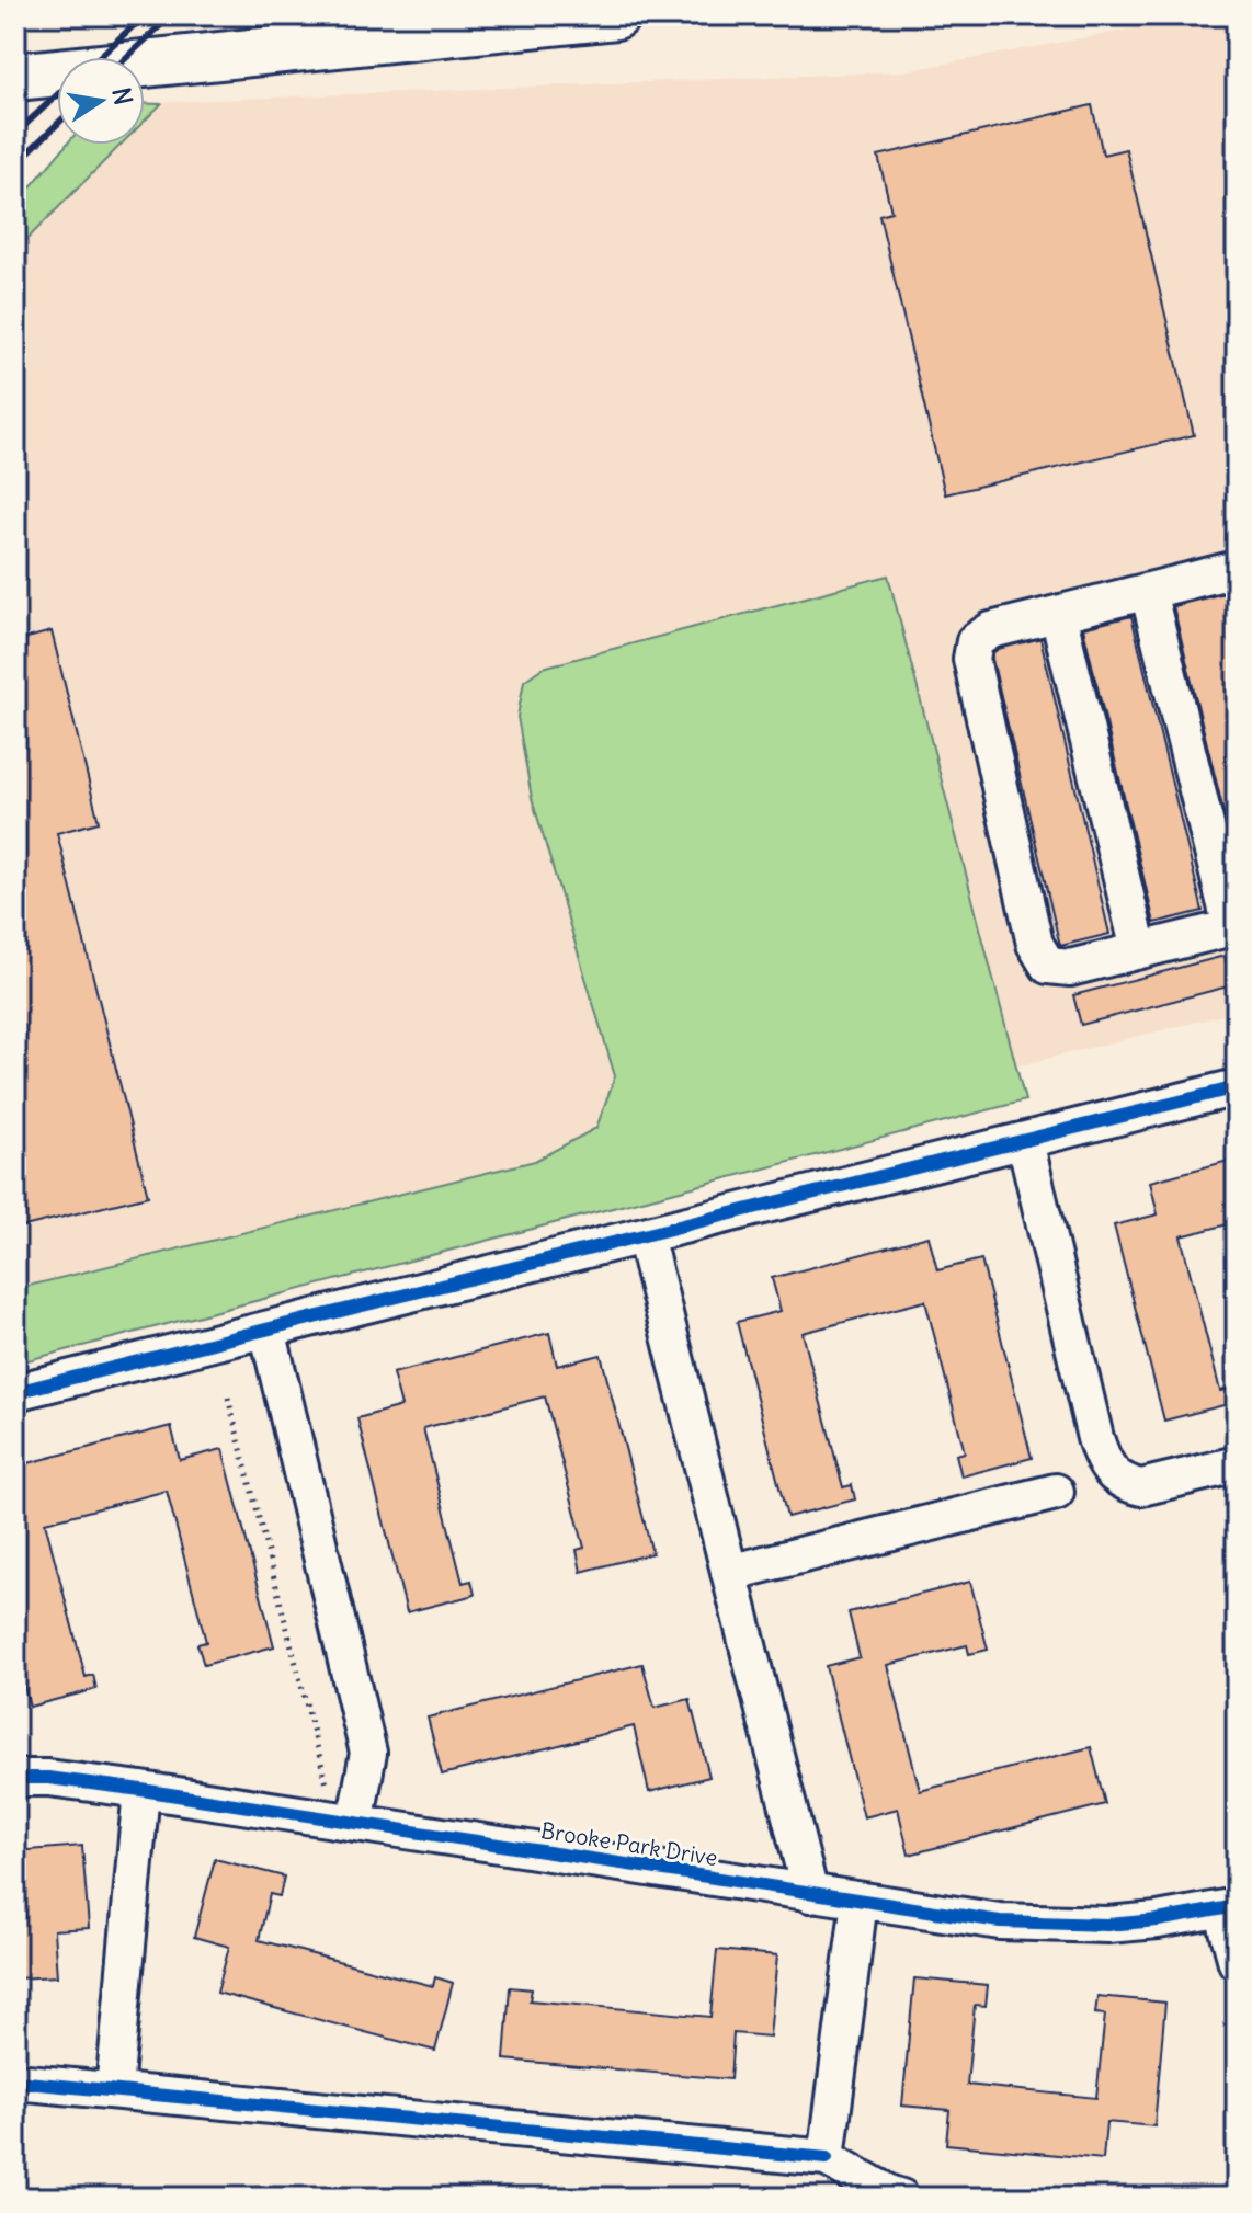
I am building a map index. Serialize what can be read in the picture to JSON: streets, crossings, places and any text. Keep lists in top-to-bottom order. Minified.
{"streets":{"street":["Brooke Park Drive"]},"north":"right"}
